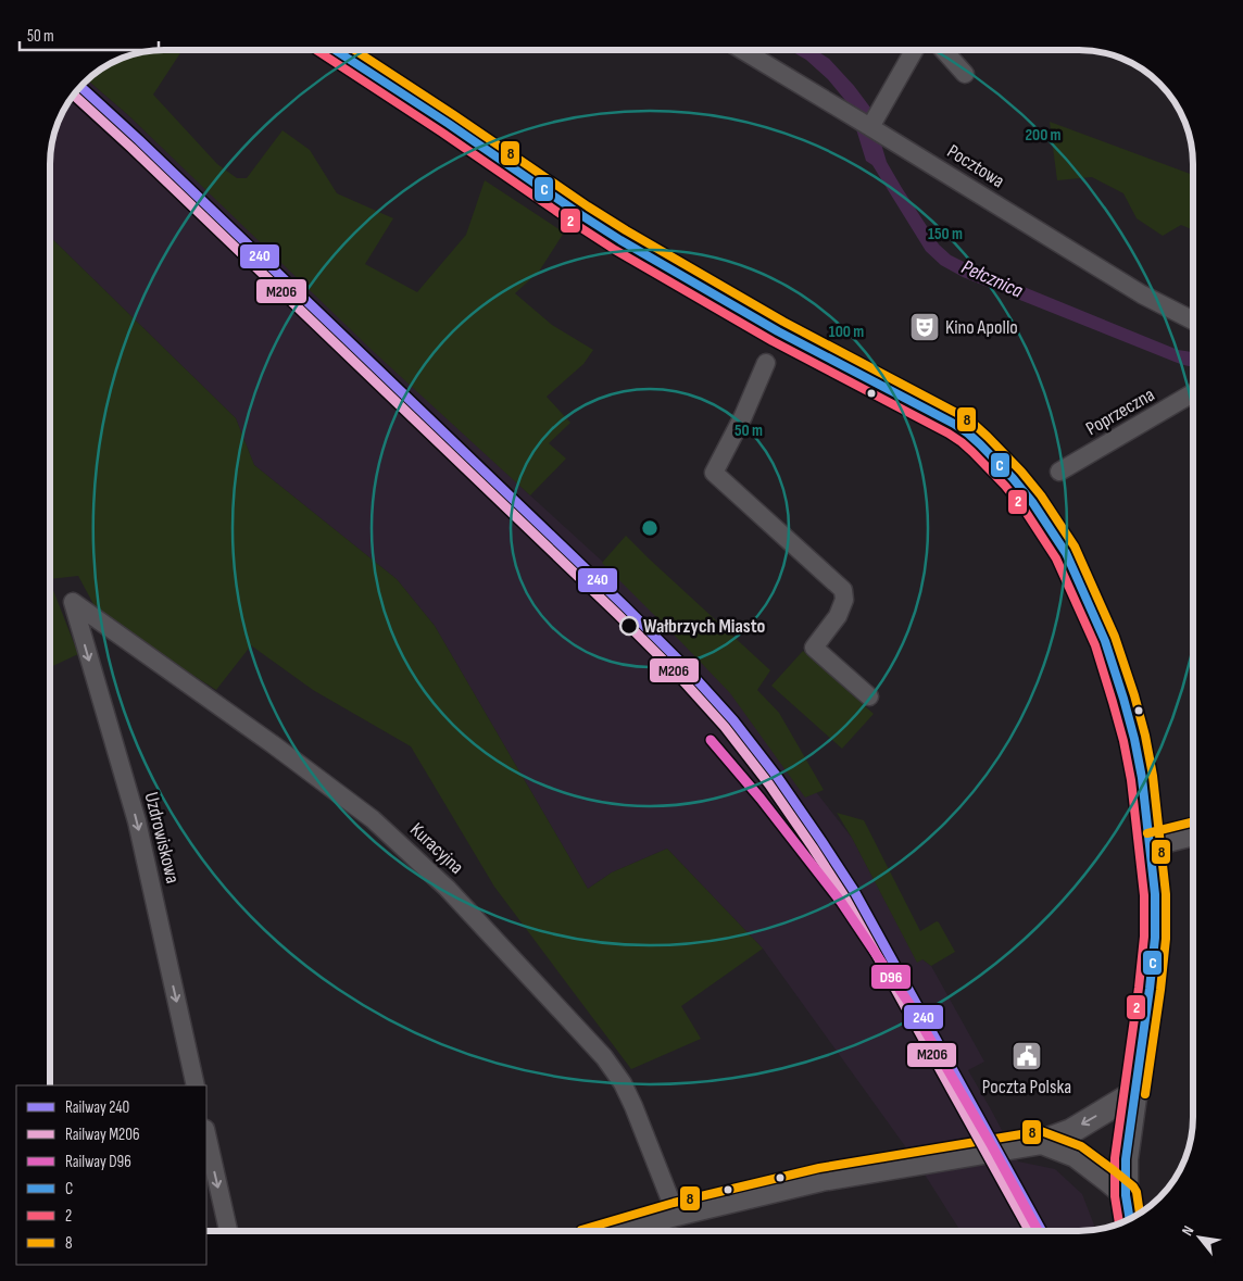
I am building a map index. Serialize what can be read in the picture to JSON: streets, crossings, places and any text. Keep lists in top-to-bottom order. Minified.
{"streets":{"street":["Pocztowa","Poprzeczna","Uzdrowiskowa","Kuracyjna"]},"crossings":[["Uzdrowiskowa","Kuracyjna"]],"one_way":["Uzdrowiskowa"],"water":["Pełcznica"],"places":{"theatre":["Kino Apollo"],"other":["Wałbrzych Miasto"],"public building":["Poczta Polska"]},"lines":["transit line C","transit line 2","transit line 8","rail line 240","rail line M206","rail line D96"],"legend":["Railway 240","Railway M206","Railway D96","C","2","8"],"scale_bar":"50 m","north":"top left","rings":["200 m","150 m","100 m","50 m"]}
